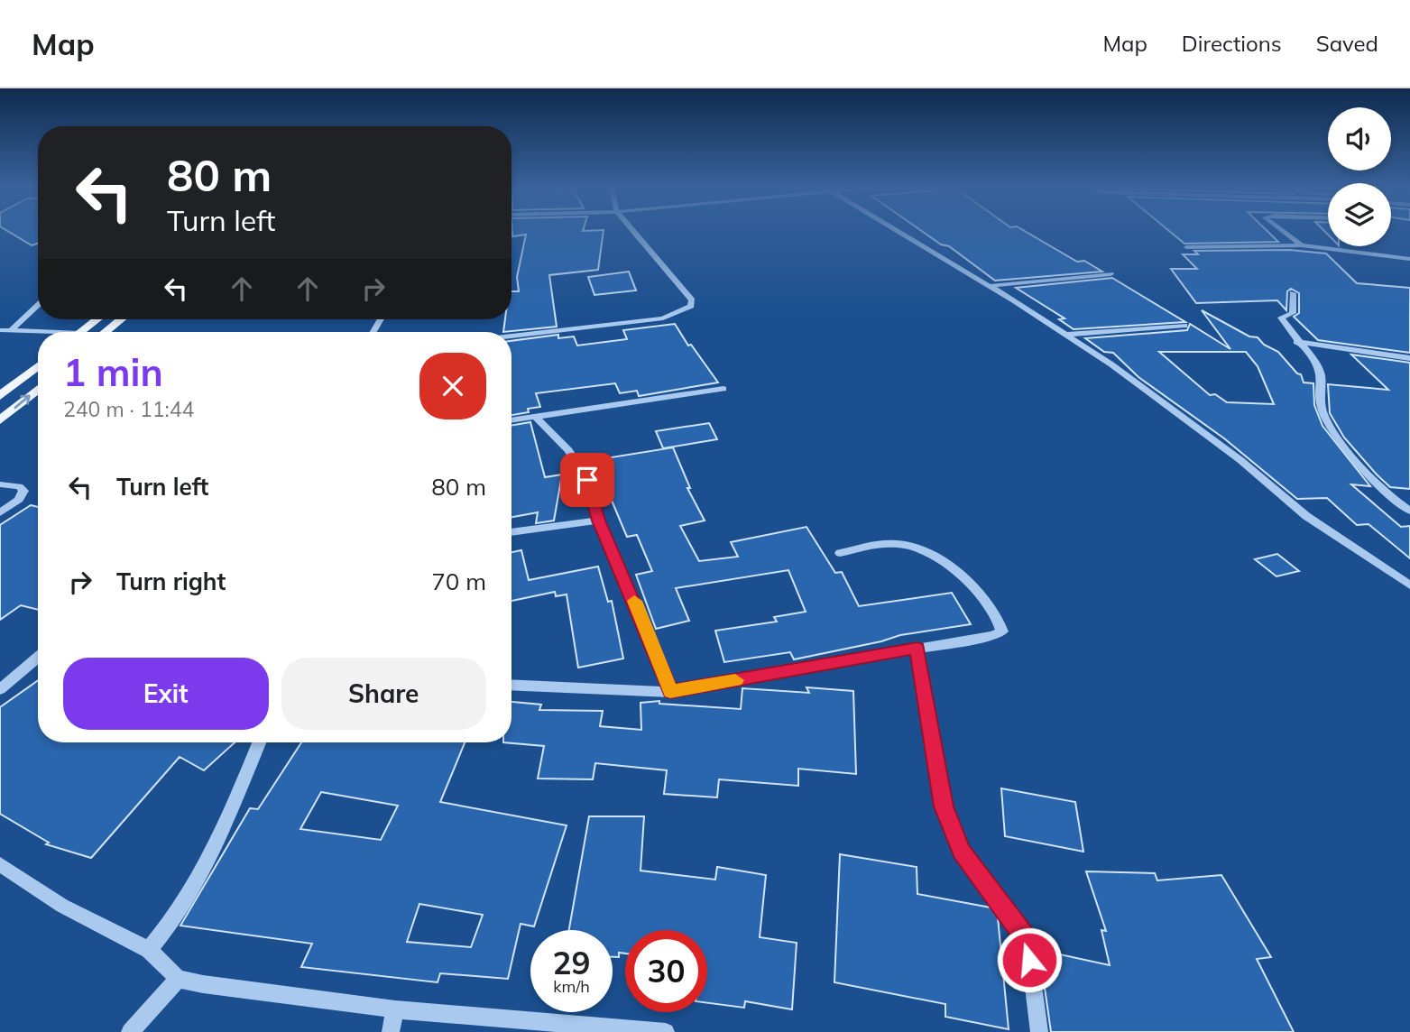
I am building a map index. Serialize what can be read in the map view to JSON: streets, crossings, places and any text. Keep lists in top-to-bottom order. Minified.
{"page":{"header":"Map","nav":["Map","Directions","Saved"],"turn":["80 m","Turn left"],"heading":["1 min","240 m · 11:44"],"list":[{"name":"Turn left","value":"80 m"},{"name":"Turn right","value":"70 m"}],"buttons":["Exit","Share"],"speed":"29 km/h","limit":"30"}}
